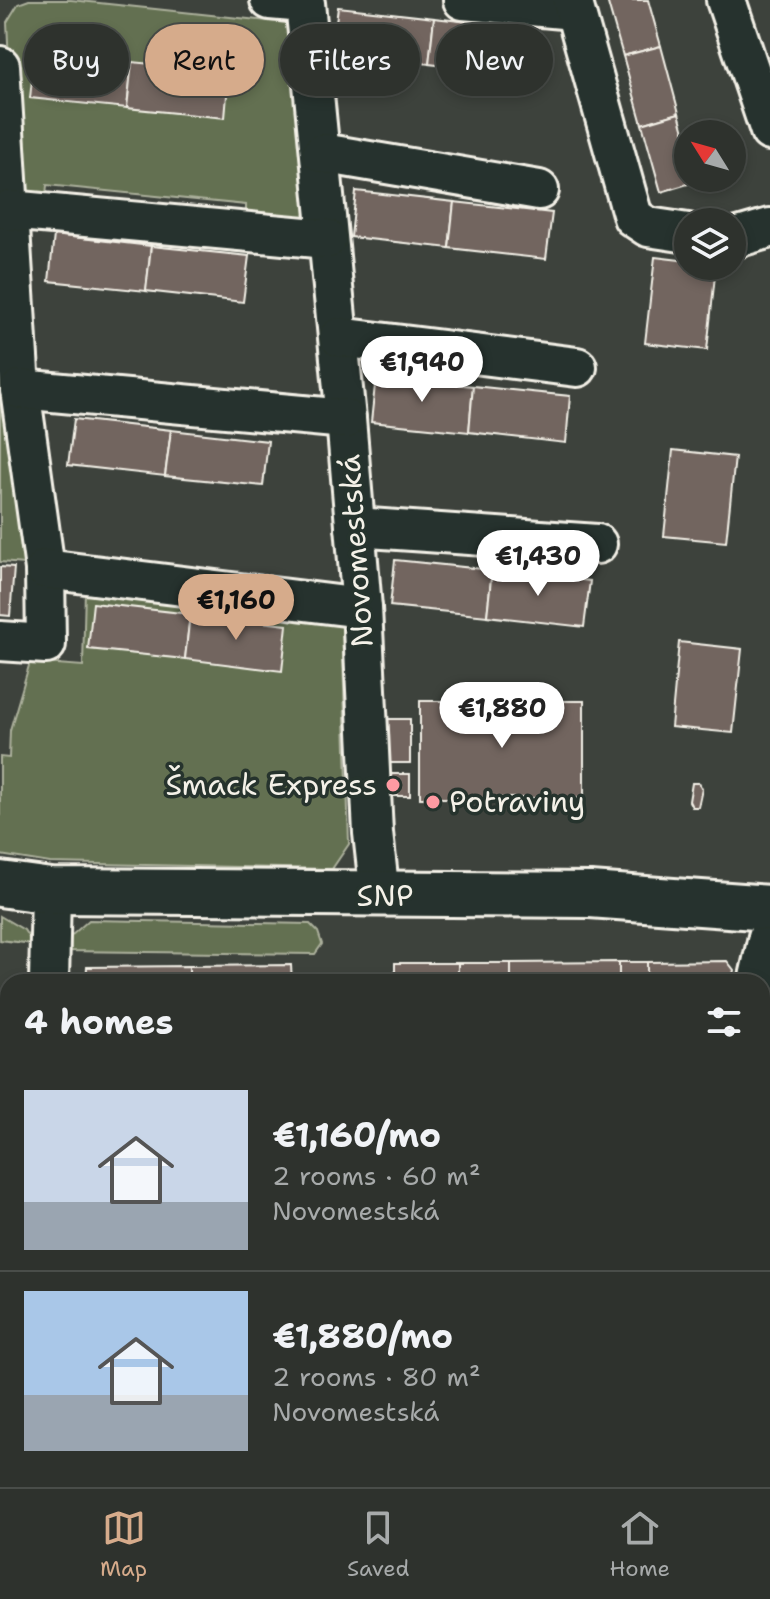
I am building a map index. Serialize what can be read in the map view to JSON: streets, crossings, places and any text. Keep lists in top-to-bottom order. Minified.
{"streets":{"main road":["SNP"],"street":["Novomestská"]},"crossings":[["Novomestská","SNP"]],"places":["Šmack Express","Potraviny"],"north":"top left","page":{"chip":["Buy","Rent","Filters","New"],"price":["€1,940","€1,430","€1,160","€1,880"],"heading":"4 homes","list":[{"name":"€1,160/mo","note":"2 rooms · 60 m² · Novomestská"},{"name":"€1,880/mo","note":"2 rooms · 80 m² · Novomestská"}],"tabs":["Map","Saved","Home"]}}
